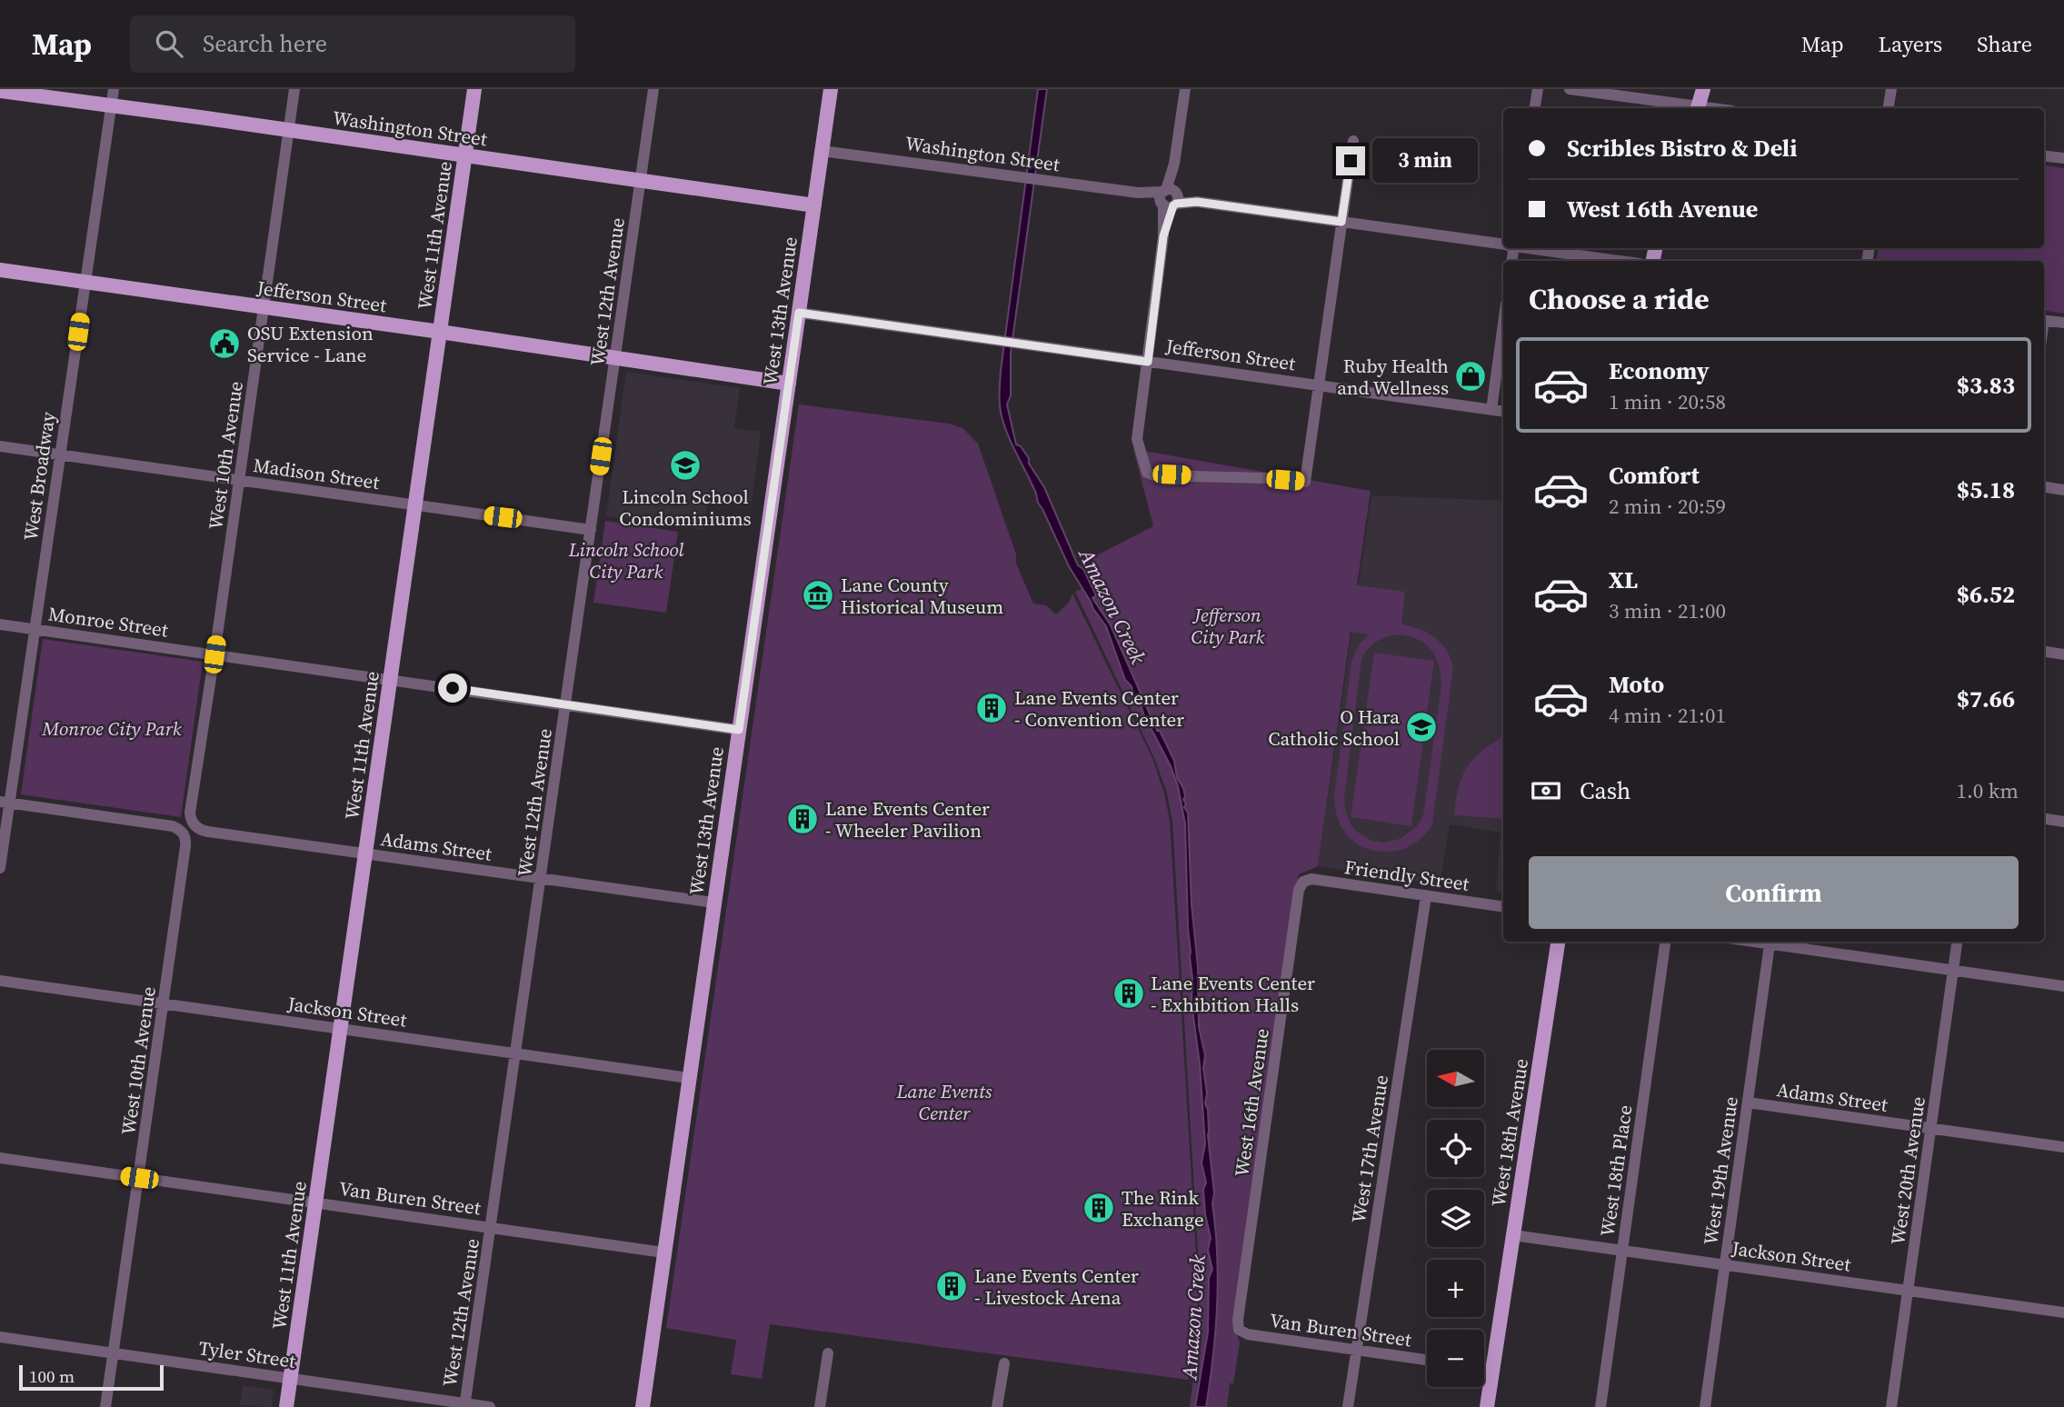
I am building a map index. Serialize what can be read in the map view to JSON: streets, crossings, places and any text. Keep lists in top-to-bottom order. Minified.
{"streets":{"main road":["Washington Street","West 11th Avenue","Jefferson Street","West 13th Avenue","West 18th Avenue"],"street":["West 12th Avenue","West 10th Avenue","Madison Street","West Broadway","Monroe Street","Adams Street","Friendly Street","Jackson Street","West 16th Avenue","West 17th Avenue","West 18th Place","West 19th Avenue","West 20th Avenue","Van Buren Street","Tyler Street"]},"crossings":[["Washington Street","West 11th Avenue"],["Washington Street","West 12th Avenue"],["Washington Street","West 13th Avenue"],["Washington Street","West 10th Avenue"],["Washington Street","West Broadway"],["West 11th Avenue","Jefferson Street"],["West 11th Avenue","Madison Street"],["West 11th Avenue","Monroe Street"],["West 11th Avenue","Adams Street"],["West 11th Avenue","Jackson Street"],["West 11th Avenue","Van Buren Street"],["West 11th Avenue","Tyler Street"],["West 12th Avenue","Jefferson Street"],["West 12th Avenue","Madison Street"],["West 12th Avenue","Monroe Street"],["West 12th Avenue","Adams Street"],["West 12th Avenue","Jackson Street"],["West 12th Avenue","Van Buren Street"],["West 12th Avenue","Tyler Street"],["Jefferson Street","West 13th Avenue"],["Jefferson Street","West 10th Avenue"],["Jefferson Street","West Broadway"],["West 13th Avenue","Monroe Street"],["West 13th Avenue","Adams Street"],["West 13th Avenue","Jackson Street"],["West 13th Avenue","Van Buren Street"],["West 10th Avenue","Madison Street"],["West 10th Avenue","West Broadway"],["West 10th Avenue","Monroe Street"],["West 10th Avenue","Adams Street"],["West 10th Avenue","Jackson Street"],["West 10th Avenue","Van Buren Street"],["West 10th Avenue","Tyler Street"],["Madison Street","West Broadway"],["West Broadway","Monroe Street"],["Adams Street","West 19th Avenue"],["Adams Street","West 20th Avenue"],["Friendly Street","West 16th Avenue"],["Friendly Street","West 17th Avenue"],["Jackson Street","West 18th Avenue"],["Jackson Street","West 18th Place"],["Jackson Street","West 19th Avenue"],["Jackson Street","West 20th Avenue"],["West 16th Avenue","Van Buren Street"],["West 17th Avenue","Van Buren Street"]],"water":["Amazon Creek"],"parks":["Lincoln School City Park","Jefferson City Park","Monroe City Park","Lane Events Center"],"places":{"public building":["OSU Extension Service - Lane"],"shop":["Ruby Health and Wellness"],"school or university":["Lincoln School Condominiums","O Hara Catholic School"],"museum":["Lane County Historical Museum"],"building":["Lane Events Center - Convention Center","Lane Events Center - Wheeler Pavilion","Lane Events Center - Exhibition Halls","The Rink Exchange","Lane Events Center - Livestock Arena"]},"scale_bar":"100 m","north":"left","page":{"header":"Map","search":"Search here","nav":["Map","Layers","Share"],"banner":["Scribles Bistro & Deli","West 16th Avenue"],"bubble":"3 min","heading":"Choose a ride","list":[{"name":"Economy","note":"1 min · 20:58","value":"$3.83"},{"name":"Comfort","note":"2 min · 20:59","value":"$5.18"},{"name":"XL","note":"3 min · 21:00","value":"$6.52"},{"name":"Moto","note":"4 min · 21:01","value":"$7.66"}],"pay":["Cash","1.0 km"],"buttons":"Confirm","map_buttons":["+","−"],"scale":"100 m"}}
